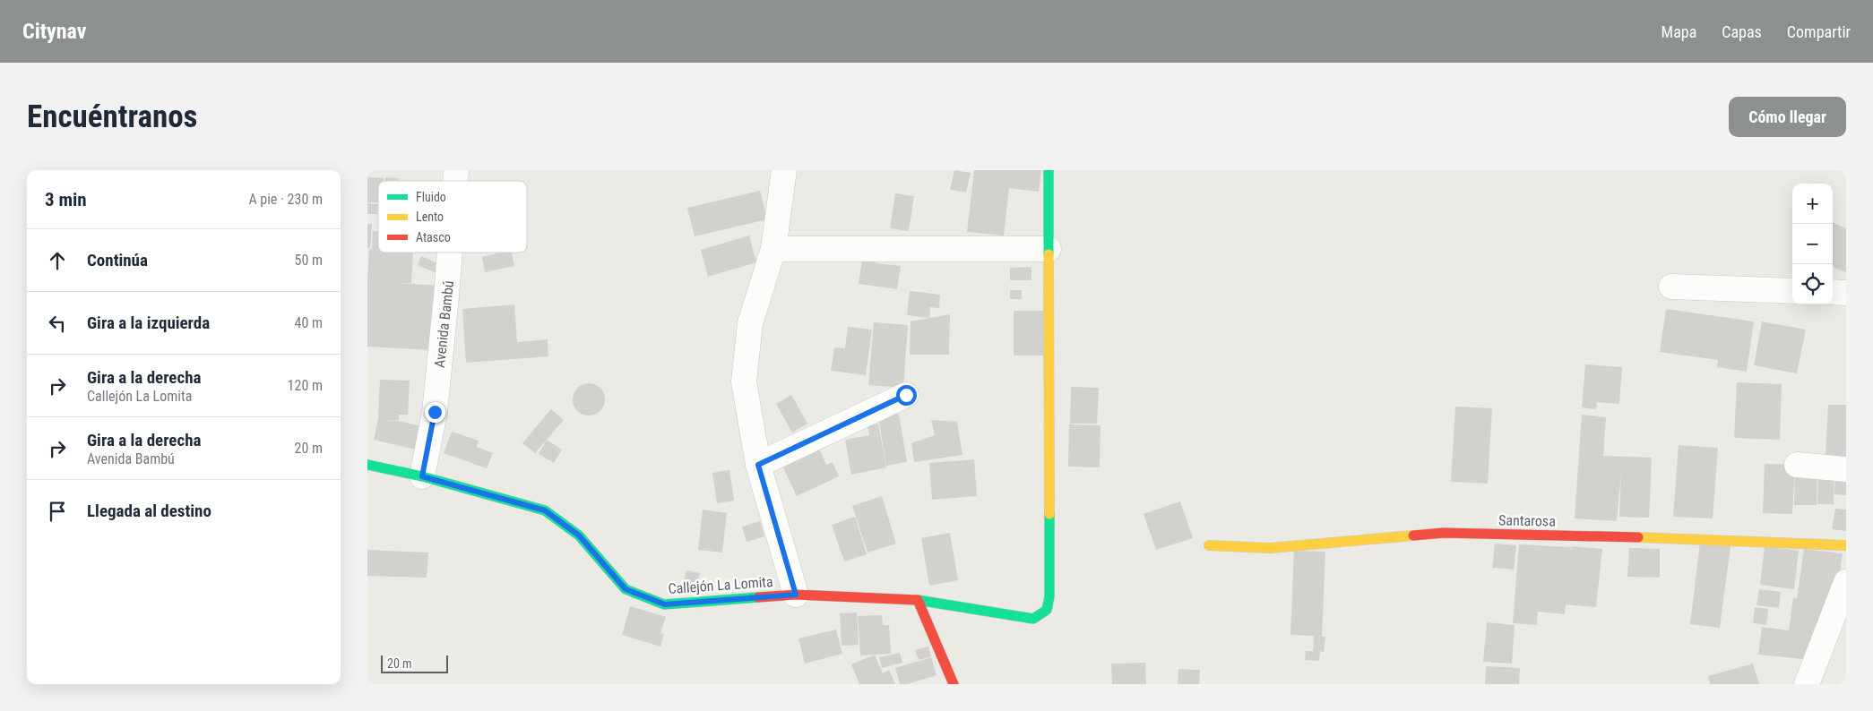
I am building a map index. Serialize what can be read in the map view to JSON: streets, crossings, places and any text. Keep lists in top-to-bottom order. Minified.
{"streets":{"street":["Avenida Bambú","Santarosa","Callejón La Lomita"]},"crossings":[["Avenida Bambú","Callejón La Lomita"]],"legend":["Fluido","Lento","Atasco"],"scale_bar":"20 m","page":{"header":"Citynav","nav":["Mapa","Capas","Compartir"],"buttons":"Cómo llegar","title":"Encuéntranos","heading":["3 min","A pie · 230 m"],"map_buttons":["+","−"],"list":[["Continúa","50 m"],["Gira a la izquierda","40 m"],["Gira a la derecha","Callejón La Lomita","120 m"],["Gira a la derecha","Avenida Bambú","20 m"],"Llegada al destino"],"scale":"20 m"}}
